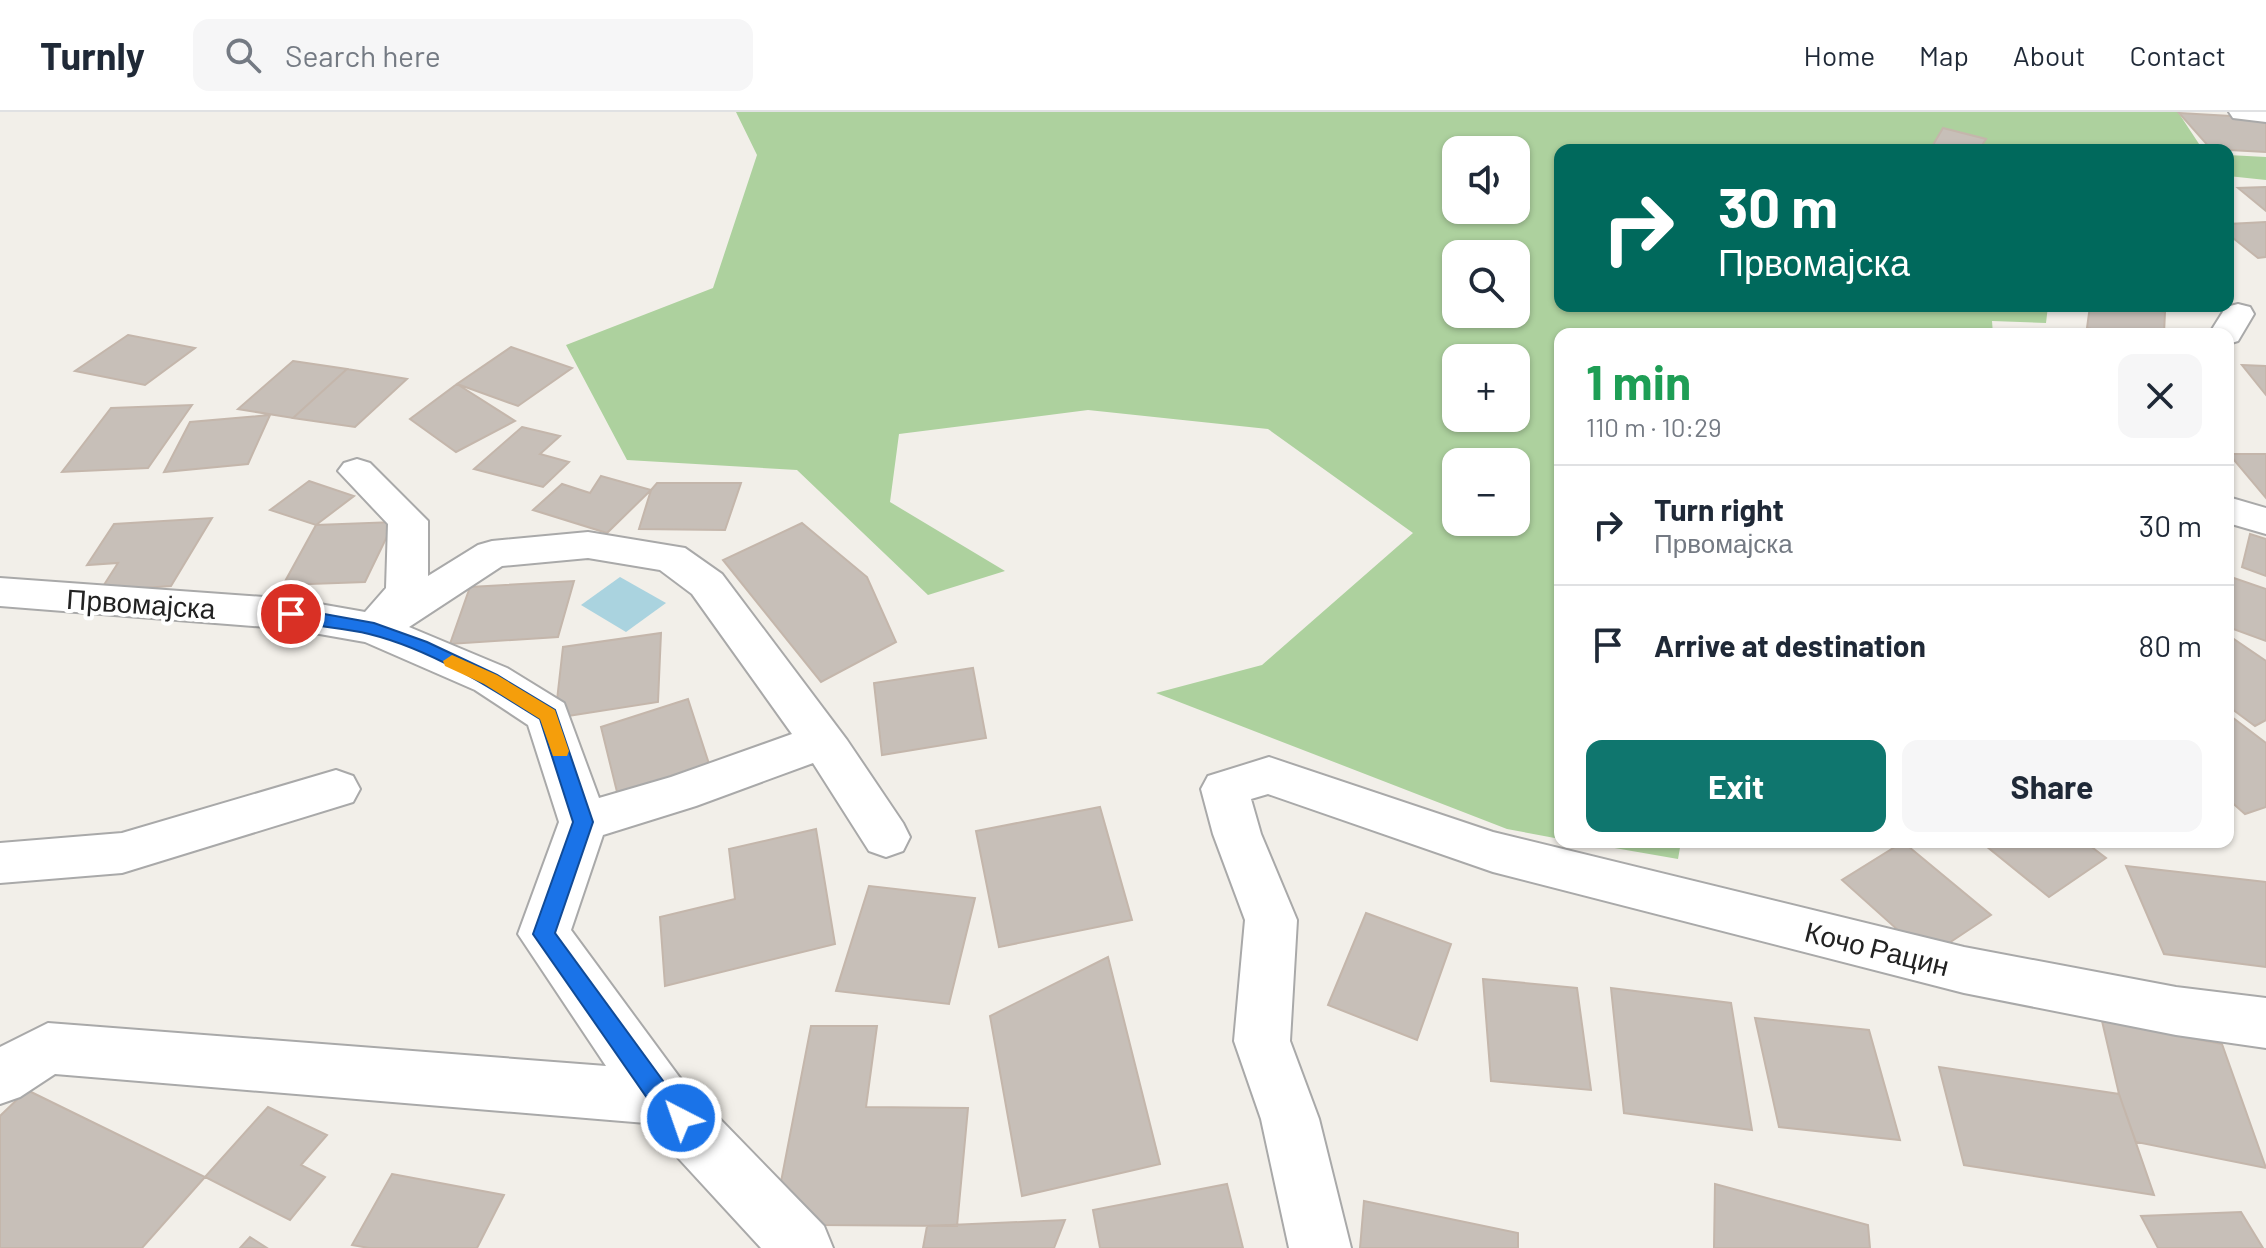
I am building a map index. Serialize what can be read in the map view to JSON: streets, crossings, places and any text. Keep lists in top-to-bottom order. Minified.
{"streets":{"street":["Првомајска","Кочо Рацин"]},"page":{"header":"Turnly","search":"Search here","nav":["Home","Map","About","Contact"],"map_buttons":["+","−"],"turn":["30 m","Првомајска"],"heading":["1 min","110 m · 10:29"],"list":[{"name":"Turn right","note":"Првомајска","value":"30 m"},{"name":"Arrive at destination","value":"80 m"}],"buttons":["Exit","Share"]}}
